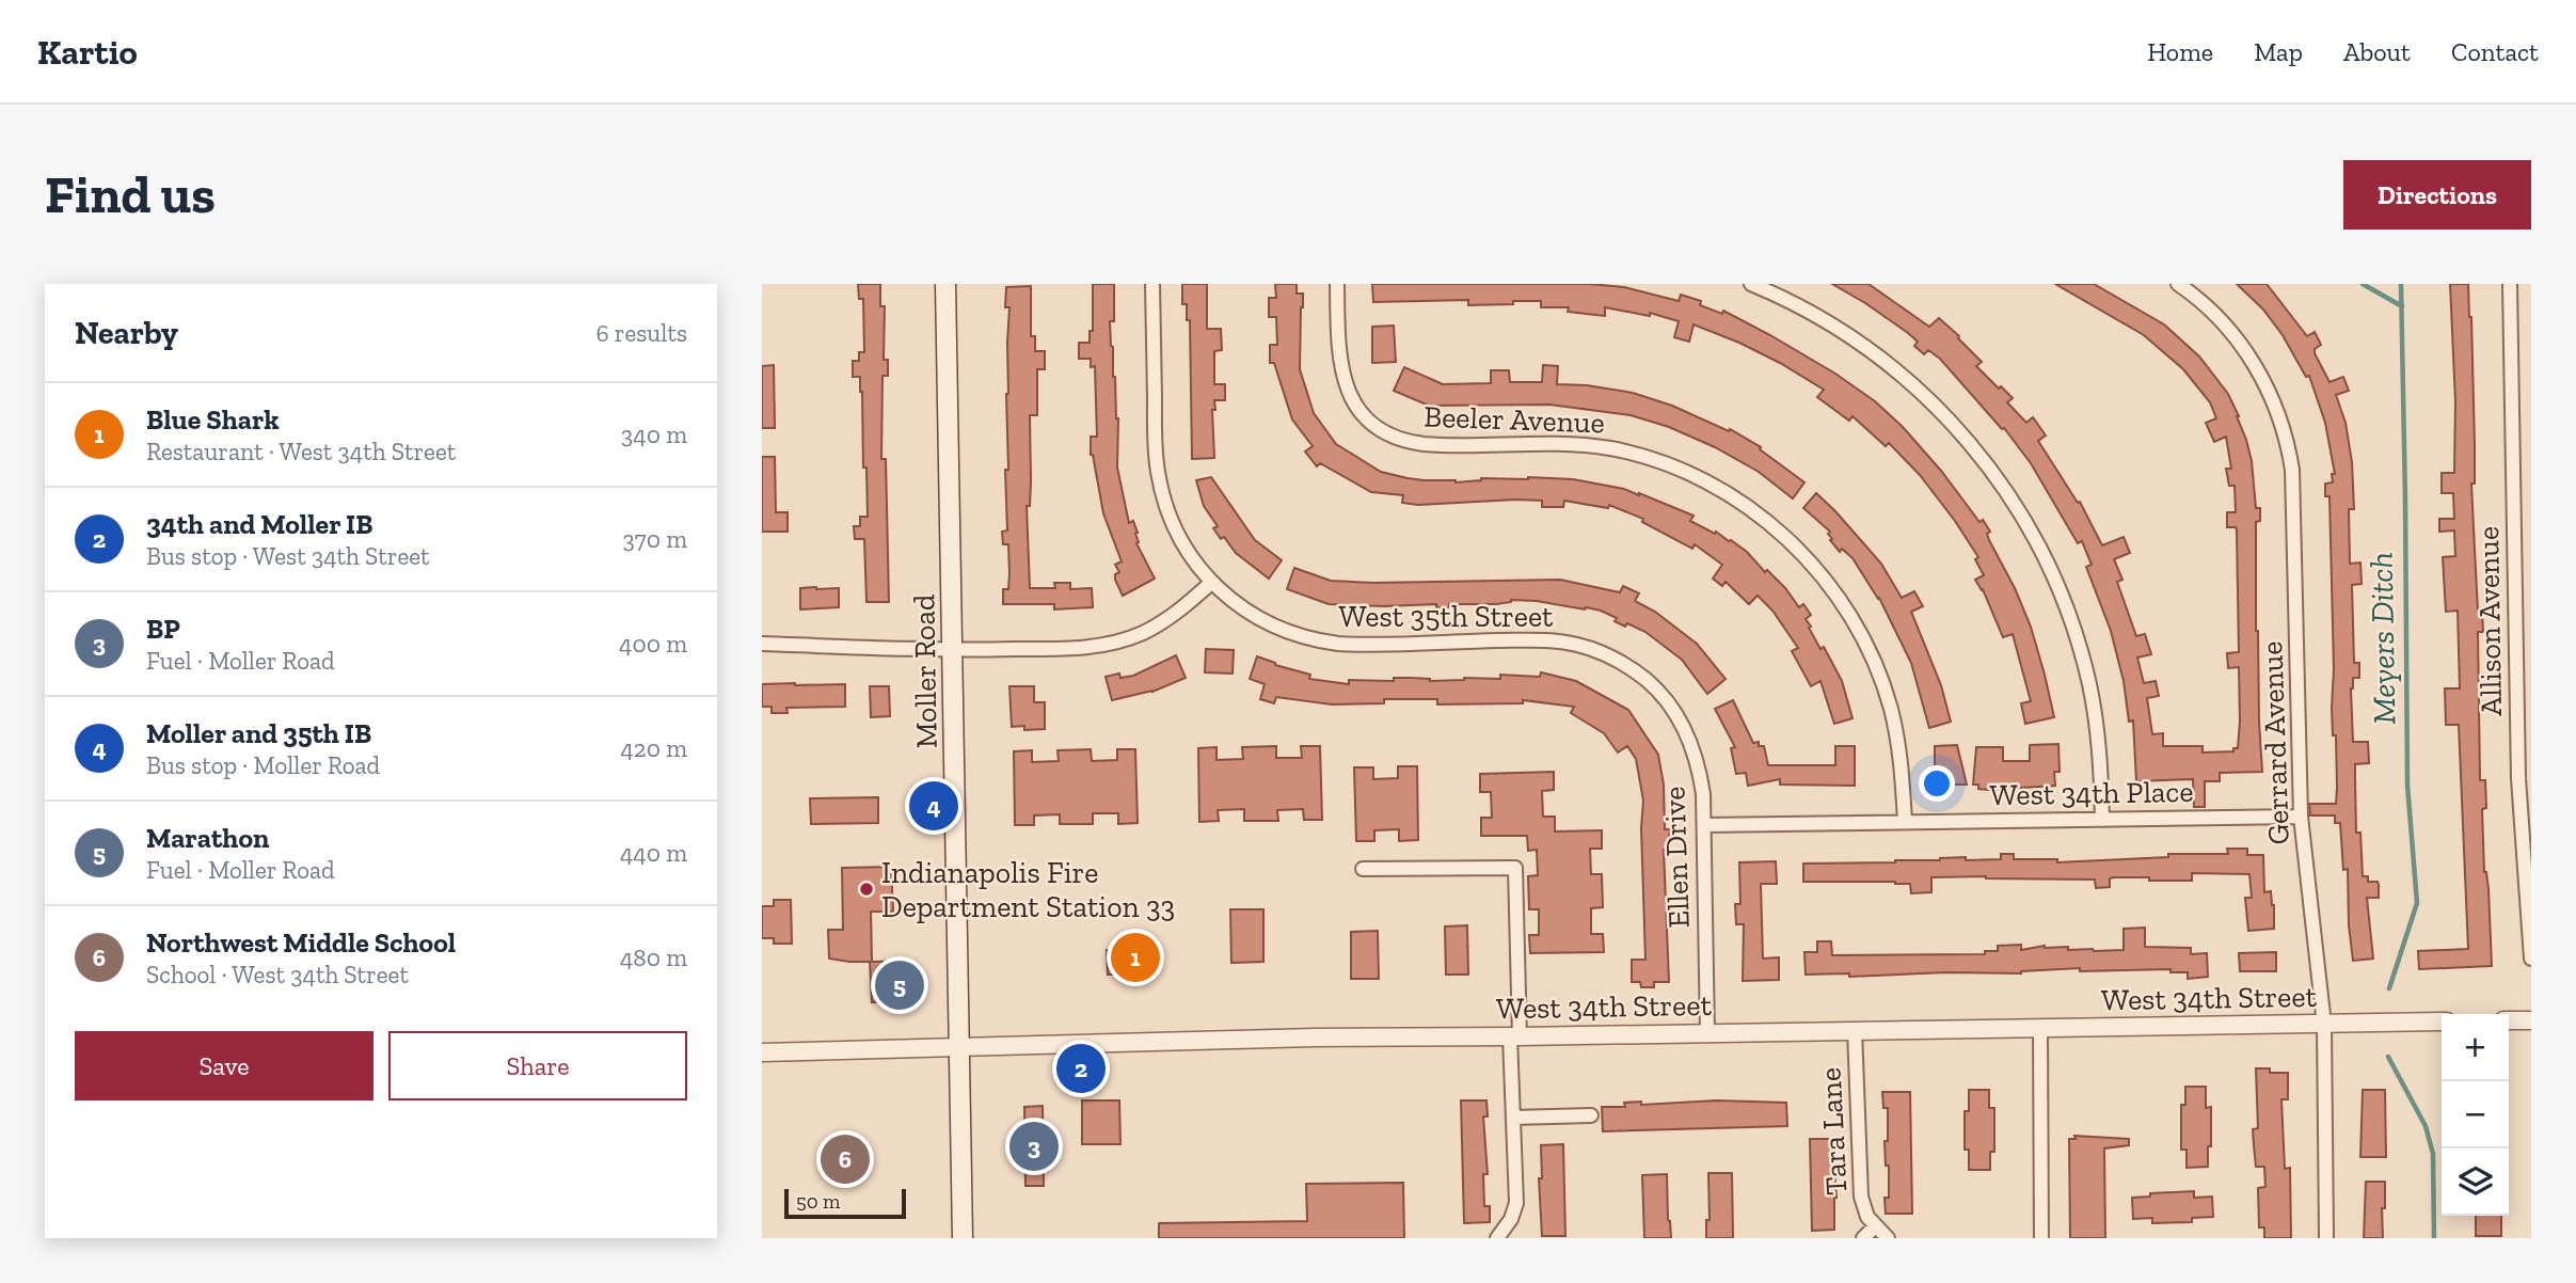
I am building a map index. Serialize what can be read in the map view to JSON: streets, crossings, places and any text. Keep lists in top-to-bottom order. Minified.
{"streets":{"main road":["Moller Road"],"street":["Beeler Avenue","West 35th Street","Allison Avenue","Gerrard Avenue","West 34th Place","Ellen Drive","West 34th Street","Tara Lane"]},"crossings":[["Beeler Avenue","West 34th Place"],["West 35th Street","Ellen Drive"],["Moller Road","West 34th Street"],["Gerrard Avenue","West 34th Place"],["Gerrard Avenue","West 34th Street"],["West 34th Place","Ellen Drive"],["Ellen Drive","West 34th Street"],["West 34th Street","Tara Lane"]],"water":["Meyers Ditch"],"places":["Indianapolis Fire Department Station 33"],"scale_bar":"50 m","page":{"header":"Kartio","nav":["Home","Map","About","Contact"],"buttons":["Directions",["Save","Share"]],"title":"Find us","heading":["Nearby","6 results"],"list":[{"mark":"1","name":"Blue Shark","note":"Restaurant · West 34th Street","value":"340 m"},{"mark":"2","name":"34th and Moller IB","note":"Bus stop · West 34th Street","value":"370 m"},{"mark":"3","name":"BP","note":"Fuel · Moller Road","value":"400 m"},{"mark":"4","name":"Moller and 35th IB","note":"Bus stop · Moller Road","value":"420 m"},{"mark":"5","name":"Marathon","note":"Fuel · Moller Road","value":"440 m"},{"mark":"6","name":"Northwest Middle School","note":"School · West 34th Street","value":"480 m"}],"pins":["4","1","5","2","3","6"],"map_buttons":["+","−"],"scale":"50 m"}}
